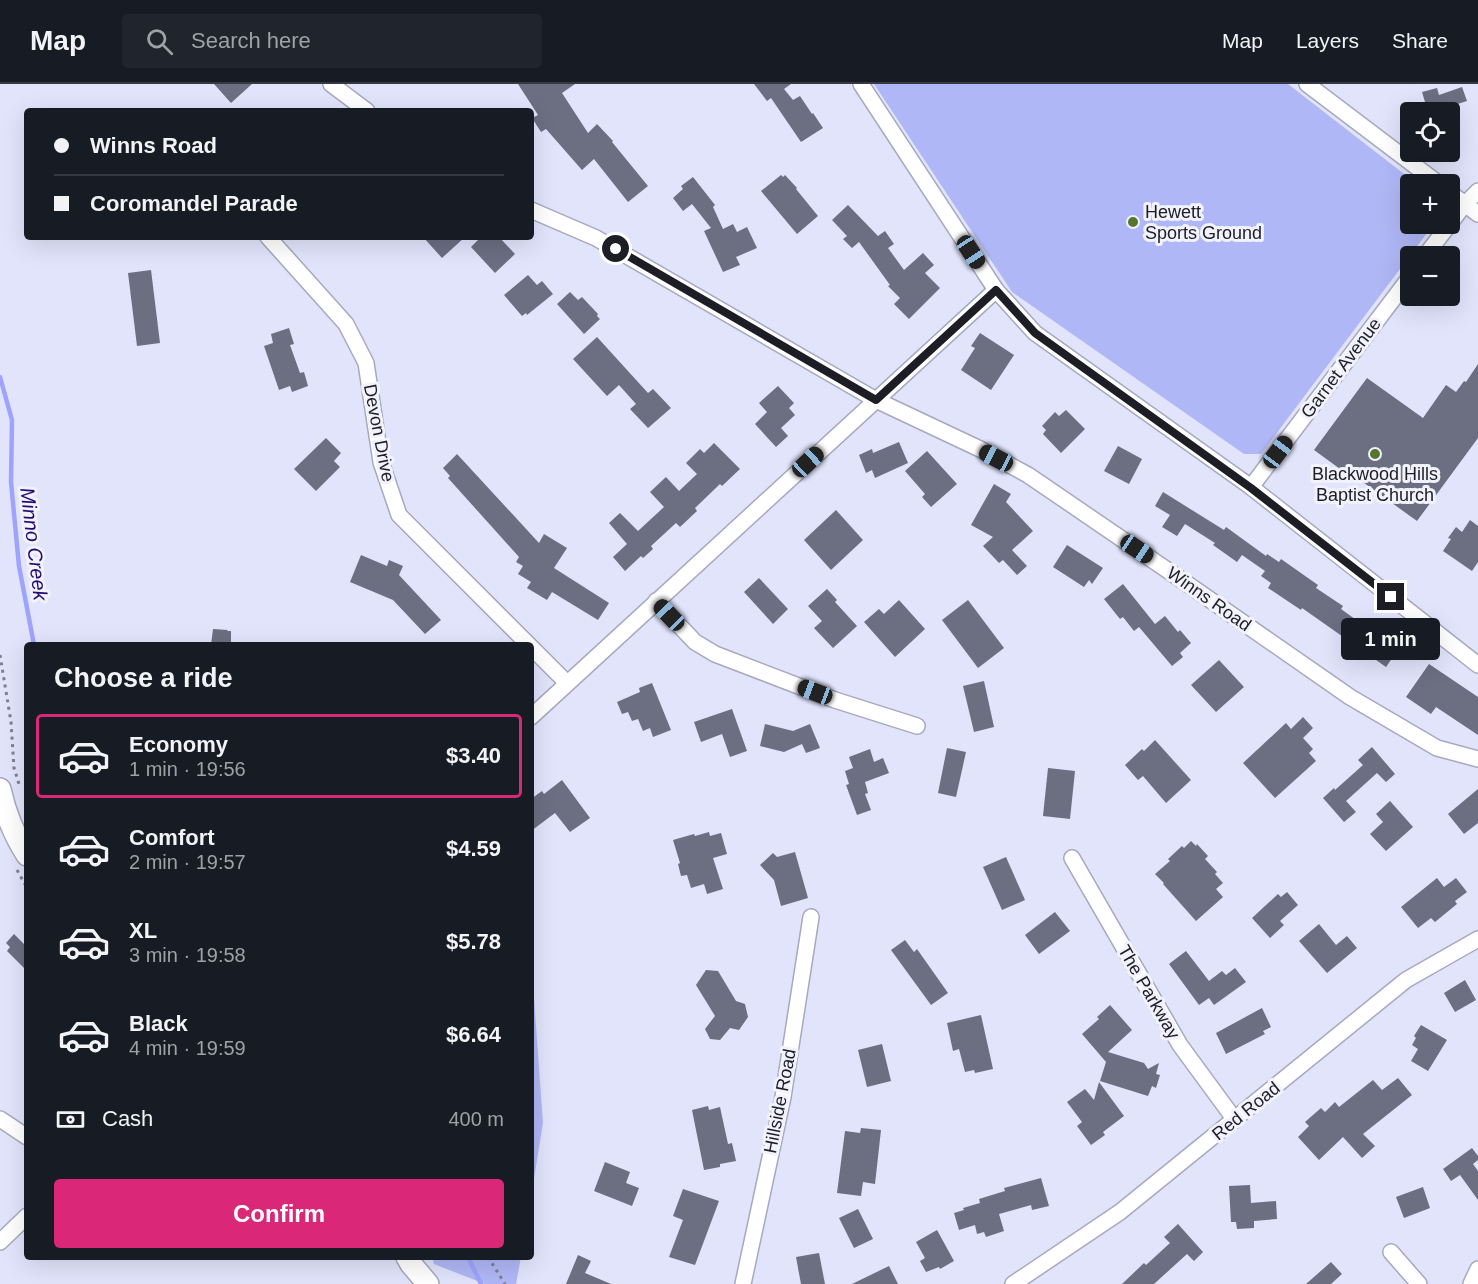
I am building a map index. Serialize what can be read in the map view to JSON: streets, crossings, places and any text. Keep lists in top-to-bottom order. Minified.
{"streets":{"street":["Garnet Avenue","Devon Drive","Winns Road","The Parkway","Hillside Road","Red Road"]},"crossings":[["The Parkway","Red Road"]],"water":["Minno Creek"],"places":["Hewett Sports Ground","Blackwood Hills Baptist Church"],"page":{"header":"Map","search":"Search here","nav":["Map","Layers","Share"],"map_buttons":["+","−"],"banner":["Winns Road","Coromandel Parade"],"bubble":"1 min","heading":"Choose a ride","list":[{"name":"Economy","note":"1 min · 19:56","value":"$3.40"},{"name":"Comfort","note":"2 min · 19:57","value":"$4.59"},{"name":"XL","note":"3 min · 19:58","value":"$5.78"},{"name":"Black","note":"4 min · 19:59","value":"$6.64"}],"pay":["Cash","400 m"],"buttons":"Confirm"}}
